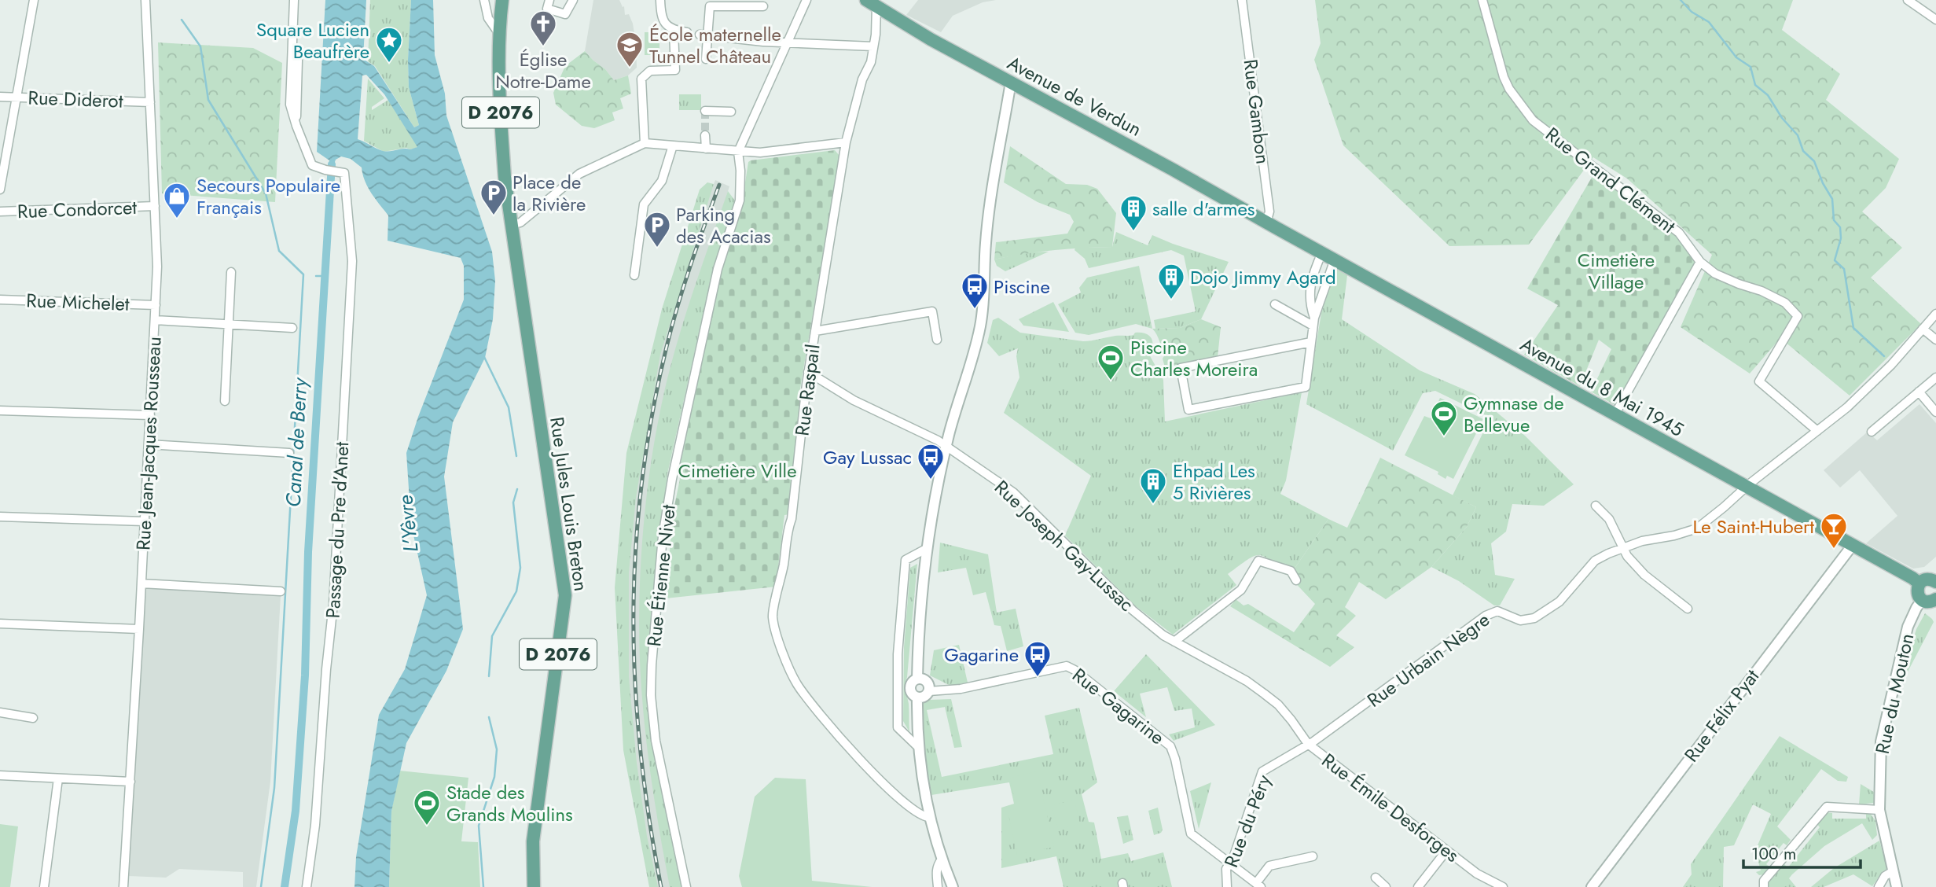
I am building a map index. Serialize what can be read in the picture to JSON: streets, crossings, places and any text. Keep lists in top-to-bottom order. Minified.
{"streets":{"main road":["Avenue de Verdun","D 2076","Avenue du 8 Mai 1945","Rue Jules Louis Breton"],"street":["Rue Diderot","Rue Gambon","Rue Grand Clément","Rue Condorcet","Rue Michelet","Rue Raspail","Rue Jean-Jacques Rousseau","Passage du Pre d’Anet","Rue Joseph Gay-Lussac","Rue Étienne Nivet","Rue Urbain Nègre","Rue du Mouton","Rue Gagarine","Rue Félix Pyat","Rue Émile Desforges","Rue du Péry"]},"crossings":[["Avenue de Verdun","Rue Gambon"],["Avenue de Verdun","Avenue du 8 Mai 1945"],["Avenue de Verdun","Rue Raspail"],["Rue Diderot","Rue Jean-Jacques Rousseau"],["Rue Gambon","Avenue du 8 Mai 1945"],["D 2076","Rue Jules Louis Breton"],["Rue Grand Clément","Rue Urbain Nègre"],["Rue Condorcet","Rue Jean-Jacques Rousseau"],["Rue Michelet","Rue Jean-Jacques Rousseau"],["Avenue du 8 Mai 1945","Rue Urbain Nègre"],["Avenue du 8 Mai 1945","Rue Félix Pyat"],["Rue Raspail","Rue Joseph Gay-Lussac"],["Rue Joseph Gay-Lussac","Rue Urbain Nègre"],["Rue Joseph Gay-Lussac","Rue Émile Desforges"],["Rue Joseph Gay-Lussac","Rue du Péry"],["Rue Urbain Nègre","Rue Émile Desforges"],["Rue Urbain Nègre","Rue du Péry"],["Rue Gagarine","Rue du Péry"],["Rue Émile Desforges","Rue du Péry"]],"water":["Canal de Berry","L'Yèvre"],"parks":["Cimetière Village","Cimetière Ville"],"places":{"church":["Église Notre-Dame"],"place":["Square Lucien Beaufrère"],"school or university":["École maternelle Tunnel Château"],"parking":["Place de la Rivière","Parking des Acacias"],"shop":["Secours Populaire Français"],"building":["salle d'armes","Dojo Jimmy Agard","Ehpad Les 5 Rivières"],"bus stop":["Piscine","Gay Lussac","Gagarine"],"sports":["Piscine Charles Moreira","Gymnase de Bellevue","Stade des Grands Moulins"],"bar":["Le Saint-Hubert"]},"scale_bar":"100 m"}
